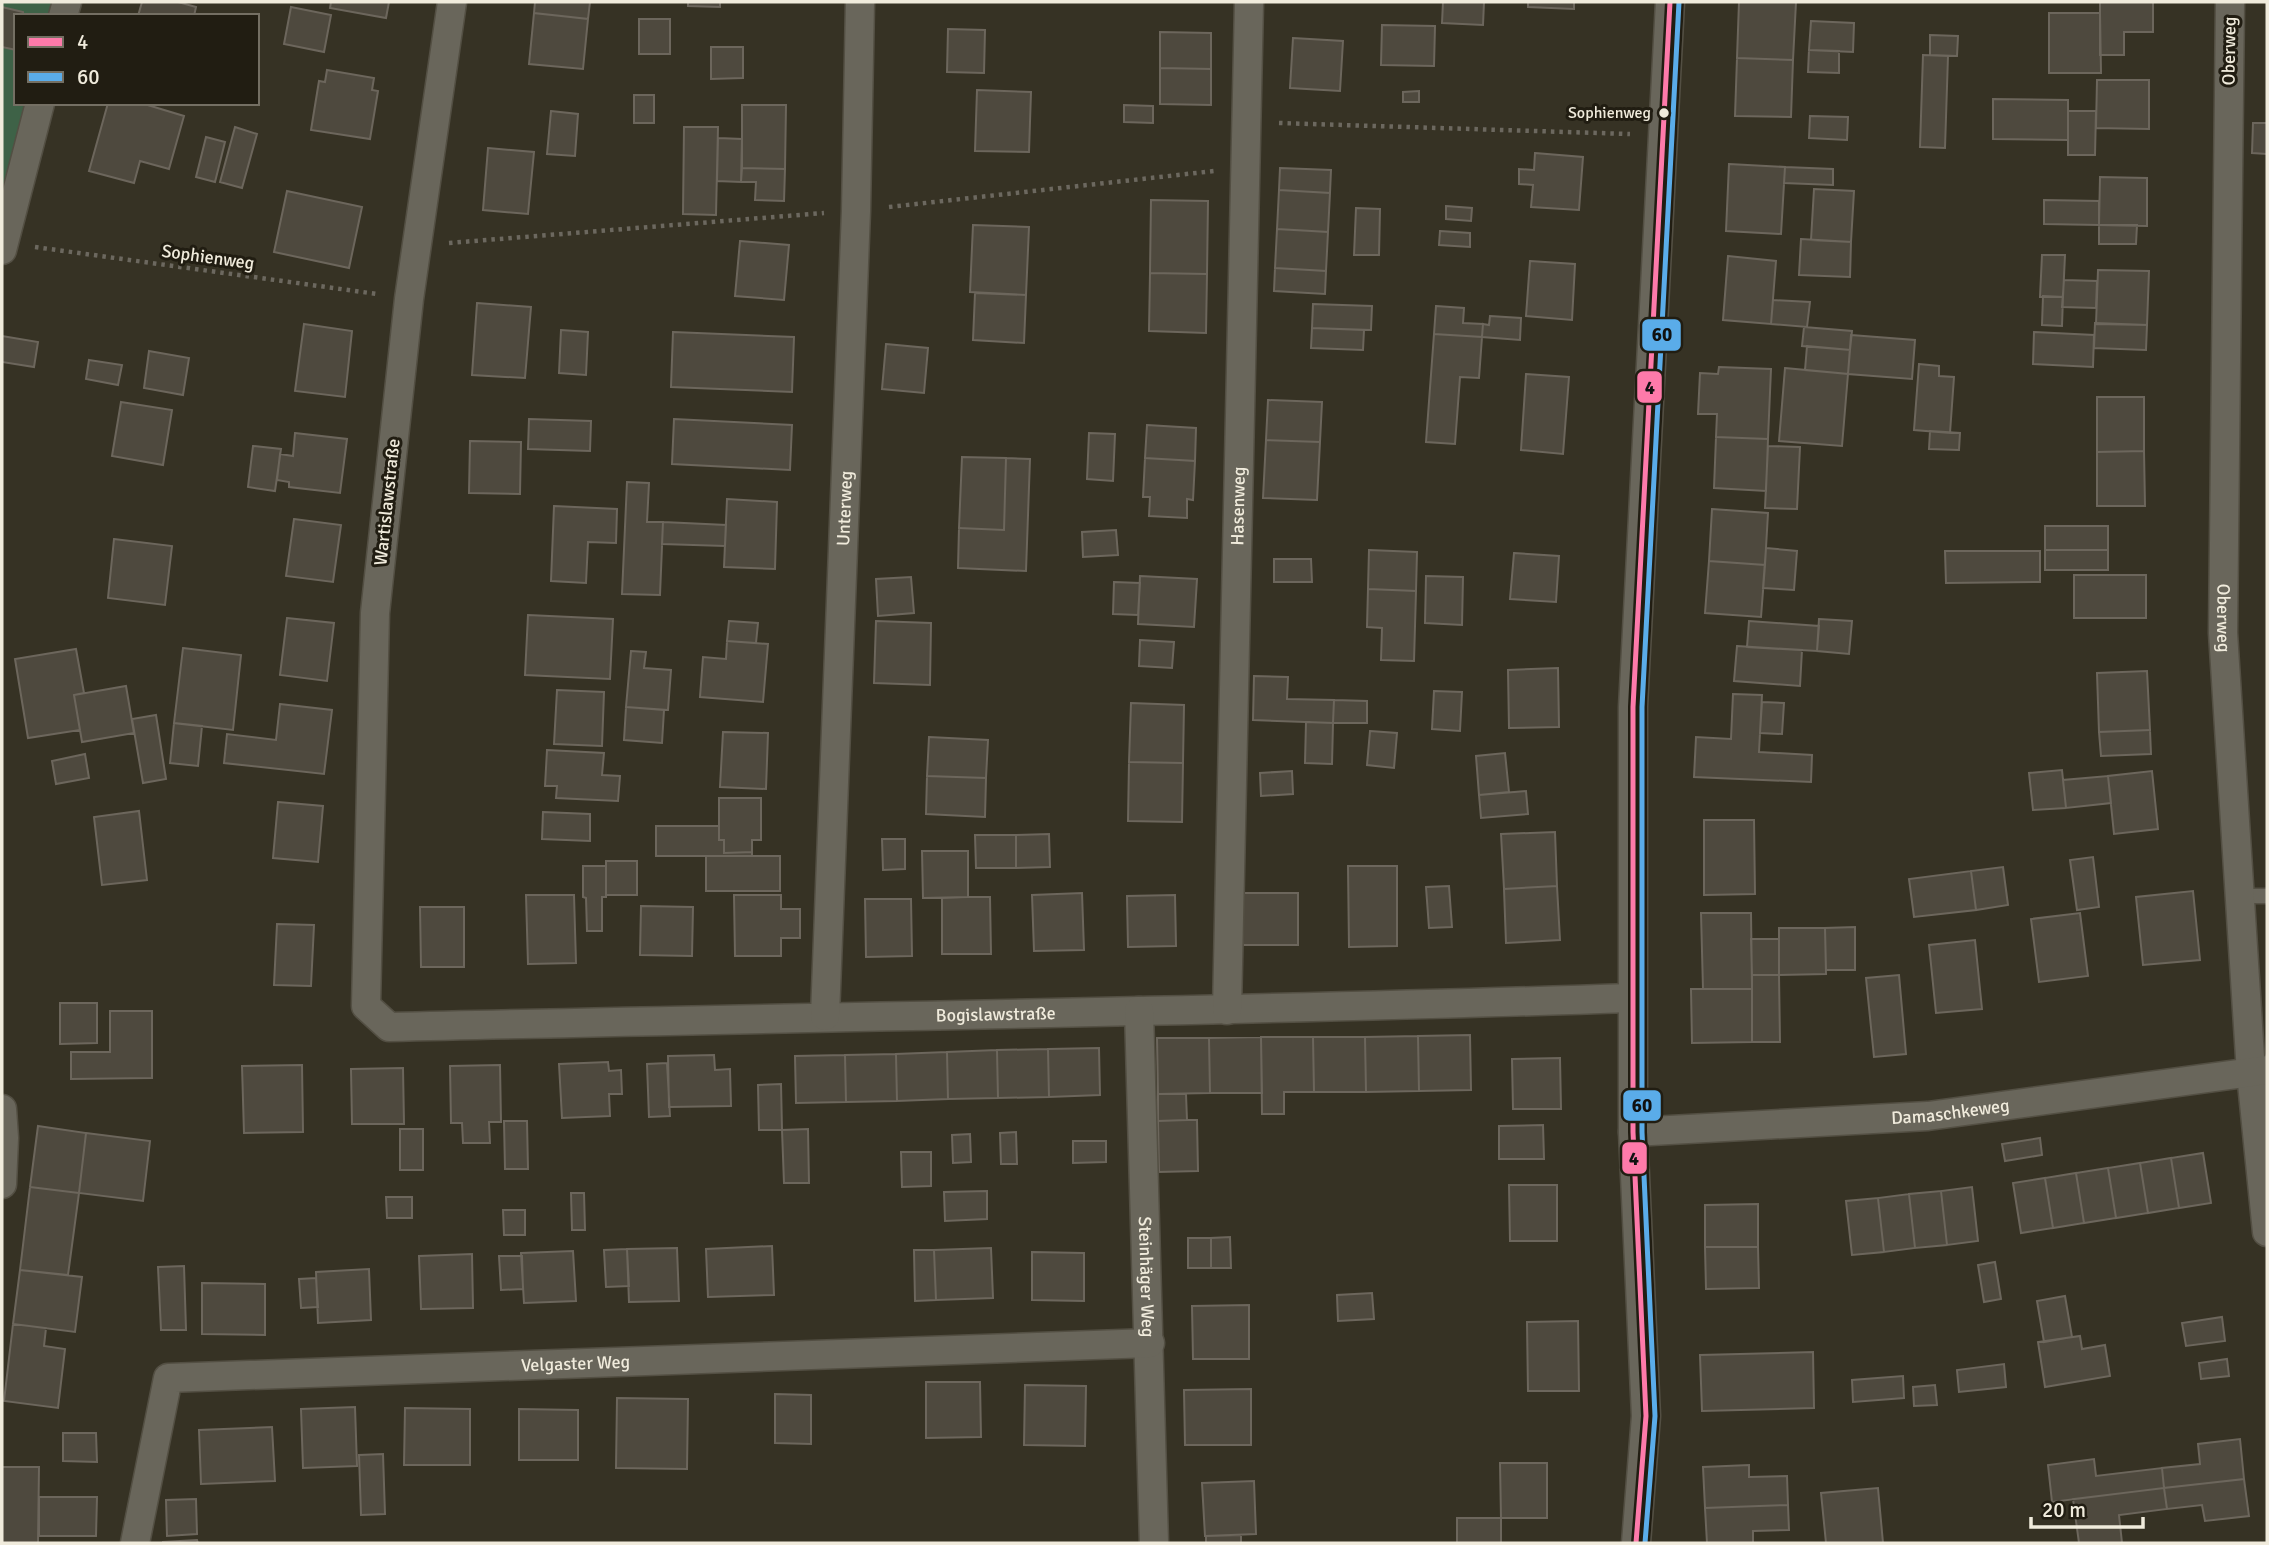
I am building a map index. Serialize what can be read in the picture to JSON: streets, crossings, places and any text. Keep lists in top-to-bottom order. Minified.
{"streets":{"street":["Oberweg","Wartislawstraße","Hasenweg","Unterweg","Bogislawstraße","Damaschkeweg","Steinhäger Weg","Velgaster Weg"],"path":["Sophienweg"]},"crossings":[["Oberweg","Damaschkeweg"],["Sophienweg","Wartislawstraße"],["Wartislawstraße","Bogislawstraße"],["Hasenweg","Bogislawstraße"],["Unterweg","Bogislawstraße"],["Bogislawstraße","Steinhäger Weg"],["Steinhäger Weg","Velgaster Weg"]],"places":["Sophienweg"],"lines":["transit line 4","transit line 60"],"legend":["4","60"],"scale_bar":"20 m"}
